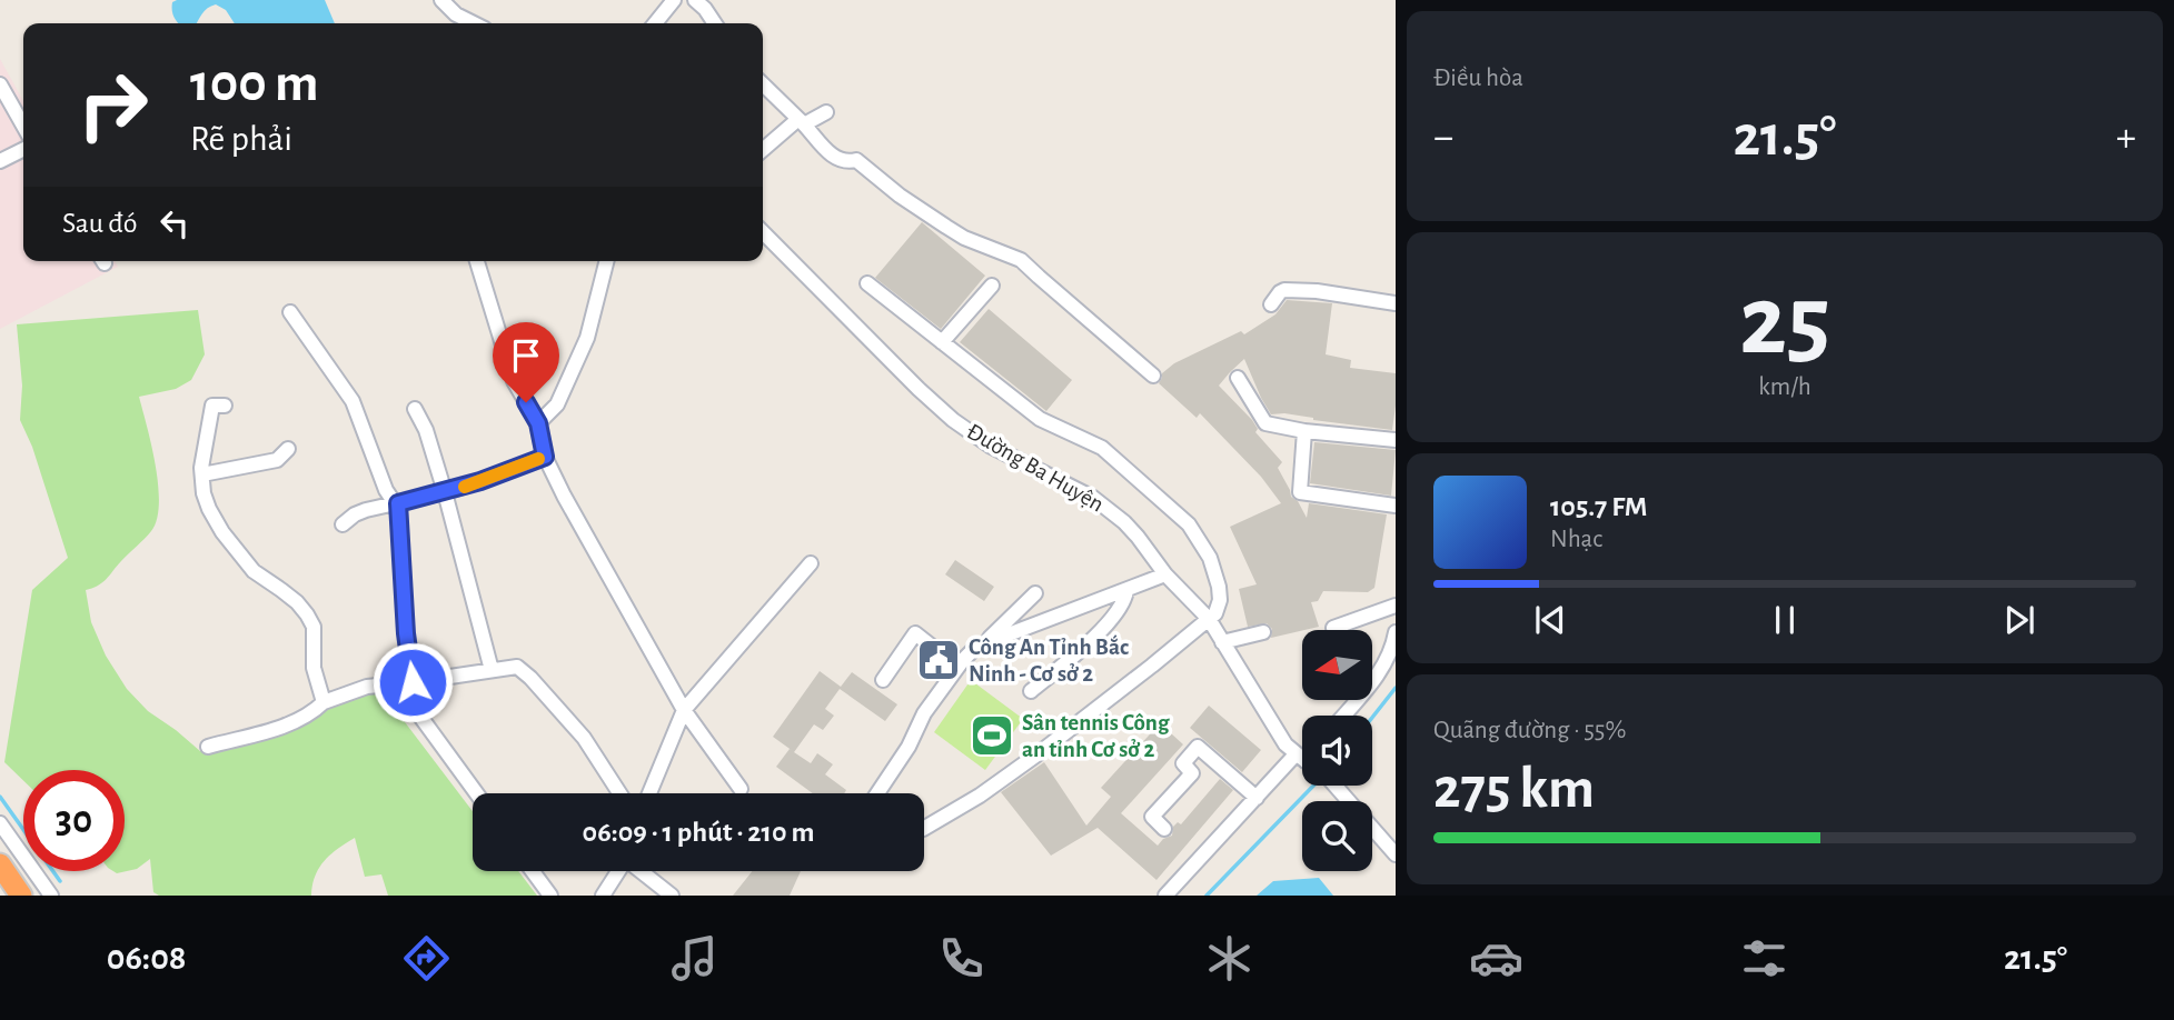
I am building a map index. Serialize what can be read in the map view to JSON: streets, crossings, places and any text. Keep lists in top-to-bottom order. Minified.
{"streets":{"street":["Đường Ba Huyện"]},"places":{"public building":["Công An Tỉnh Bắc Ninh - Cơ sở 2"],"sports":["Sân tennis Công an tỉnh Cơ sở 2"]},"north":"left","page":{"tile":["Điều hòa",["25","km/h"],["Quãng đường · 55%","275 km"]],"turn":["100 m","Rẽ phải"],"heat":["−","21.5°","+"],"then":"Sau đó","song":["105.7 FM","Nhạc"],"limit":"30","trip":"06:09 · 1 phút · 210 m","tabs":["06:08","21.5°"]}}
